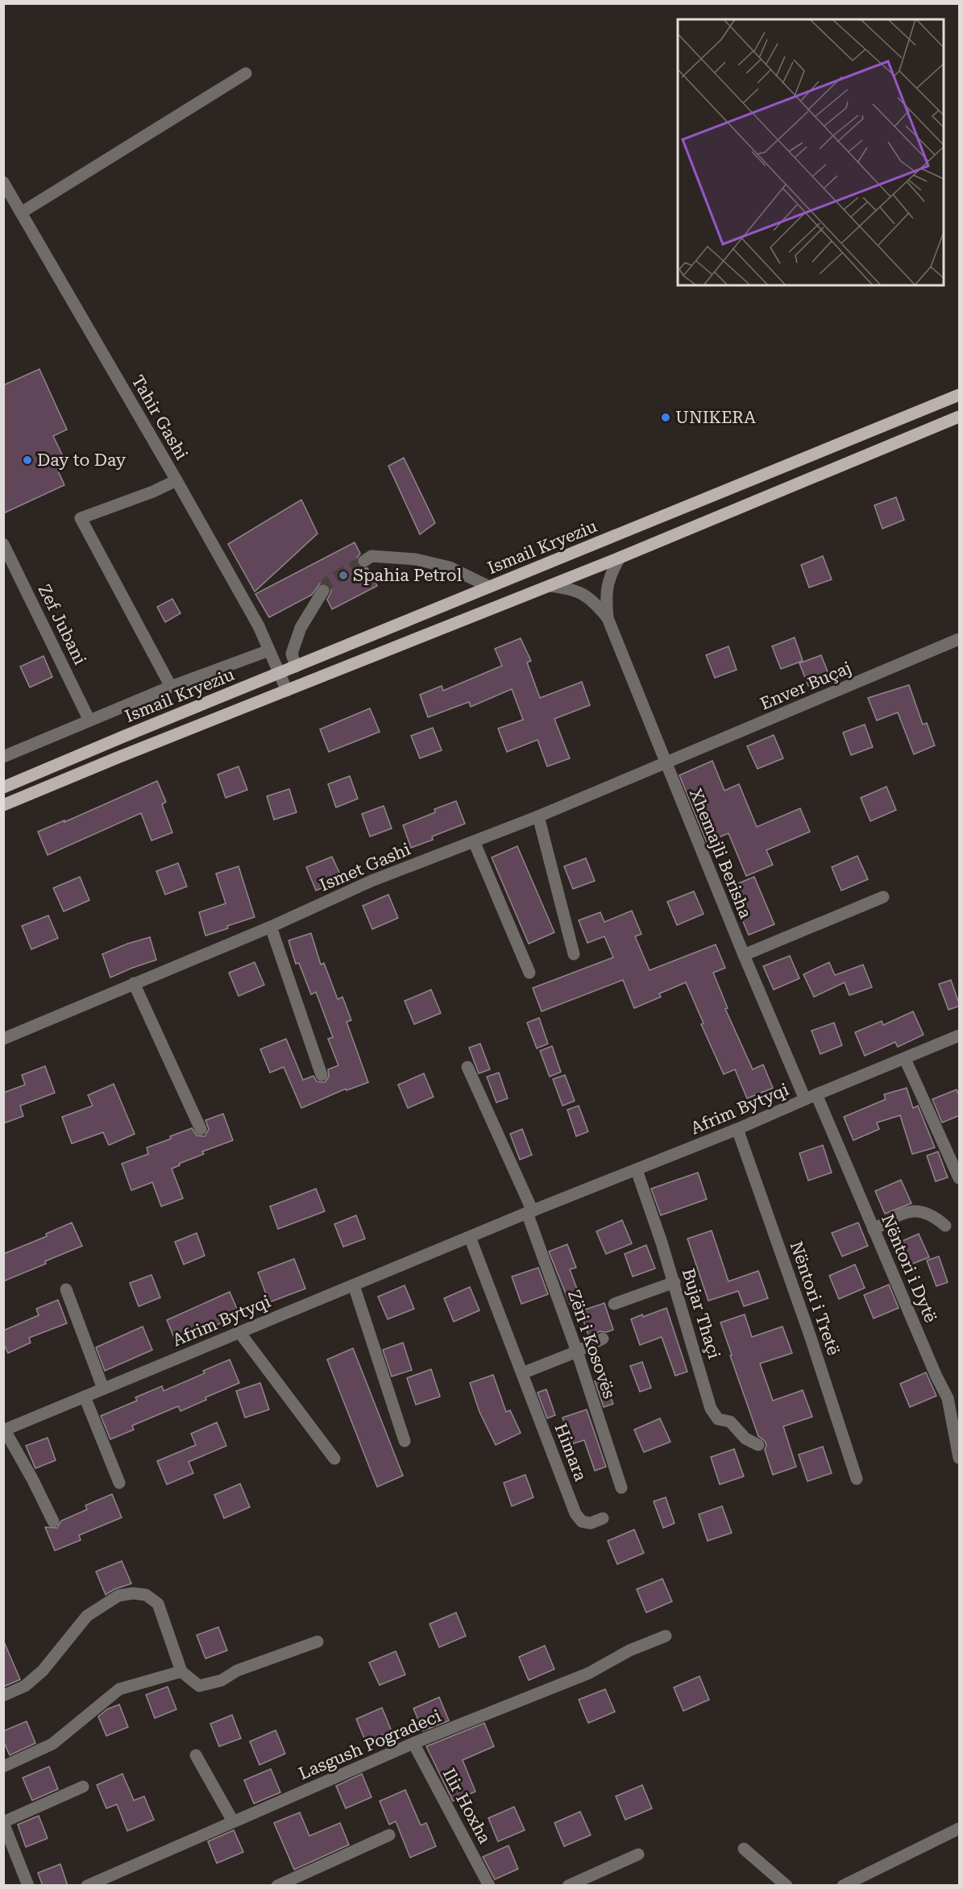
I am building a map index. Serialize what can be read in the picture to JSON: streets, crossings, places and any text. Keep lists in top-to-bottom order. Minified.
{"streets":{"main road":["Ismail Kryeziu"],"street":["Tahir Gashi","Zef Jubani","Enver Buçaj","Xhemajli Berisha","Ismet Gashi","Afrim Bytyqi","Nëntori i Dytë","Nëntori i Tretë","Bujar Thaçi","Zëri i Kosovës","Himara","Lasgush Pogradeci","Ilir Hoxha"]},"crossings":[["Tahir Gashi","Ismail Kryeziu"],["Ismail Kryeziu","Xhemajli Berisha"],["Enver Buçaj","Xhemajli Berisha"],["Enver Buçaj","Ismet Gashi"],["Xhemajli Berisha","Ismet Gashi"],["Xhemajli Berisha","Afrim Bytyqi"],["Xhemajli Berisha","Nëntori i Dytë"],["Afrim Bytyqi","Nëntori i Dytë"],["Afrim Bytyqi","Nëntori i Tretë"],["Afrim Bytyqi","Bujar Thaçi"],["Afrim Bytyqi","Zëri i Kosovës"],["Afrim Bytyqi","Himara"],["Lasgush Pogradeci","Ilir Hoxha"]],"places":["UNIKERA","Day to Day","Spahia Petrol"]}
